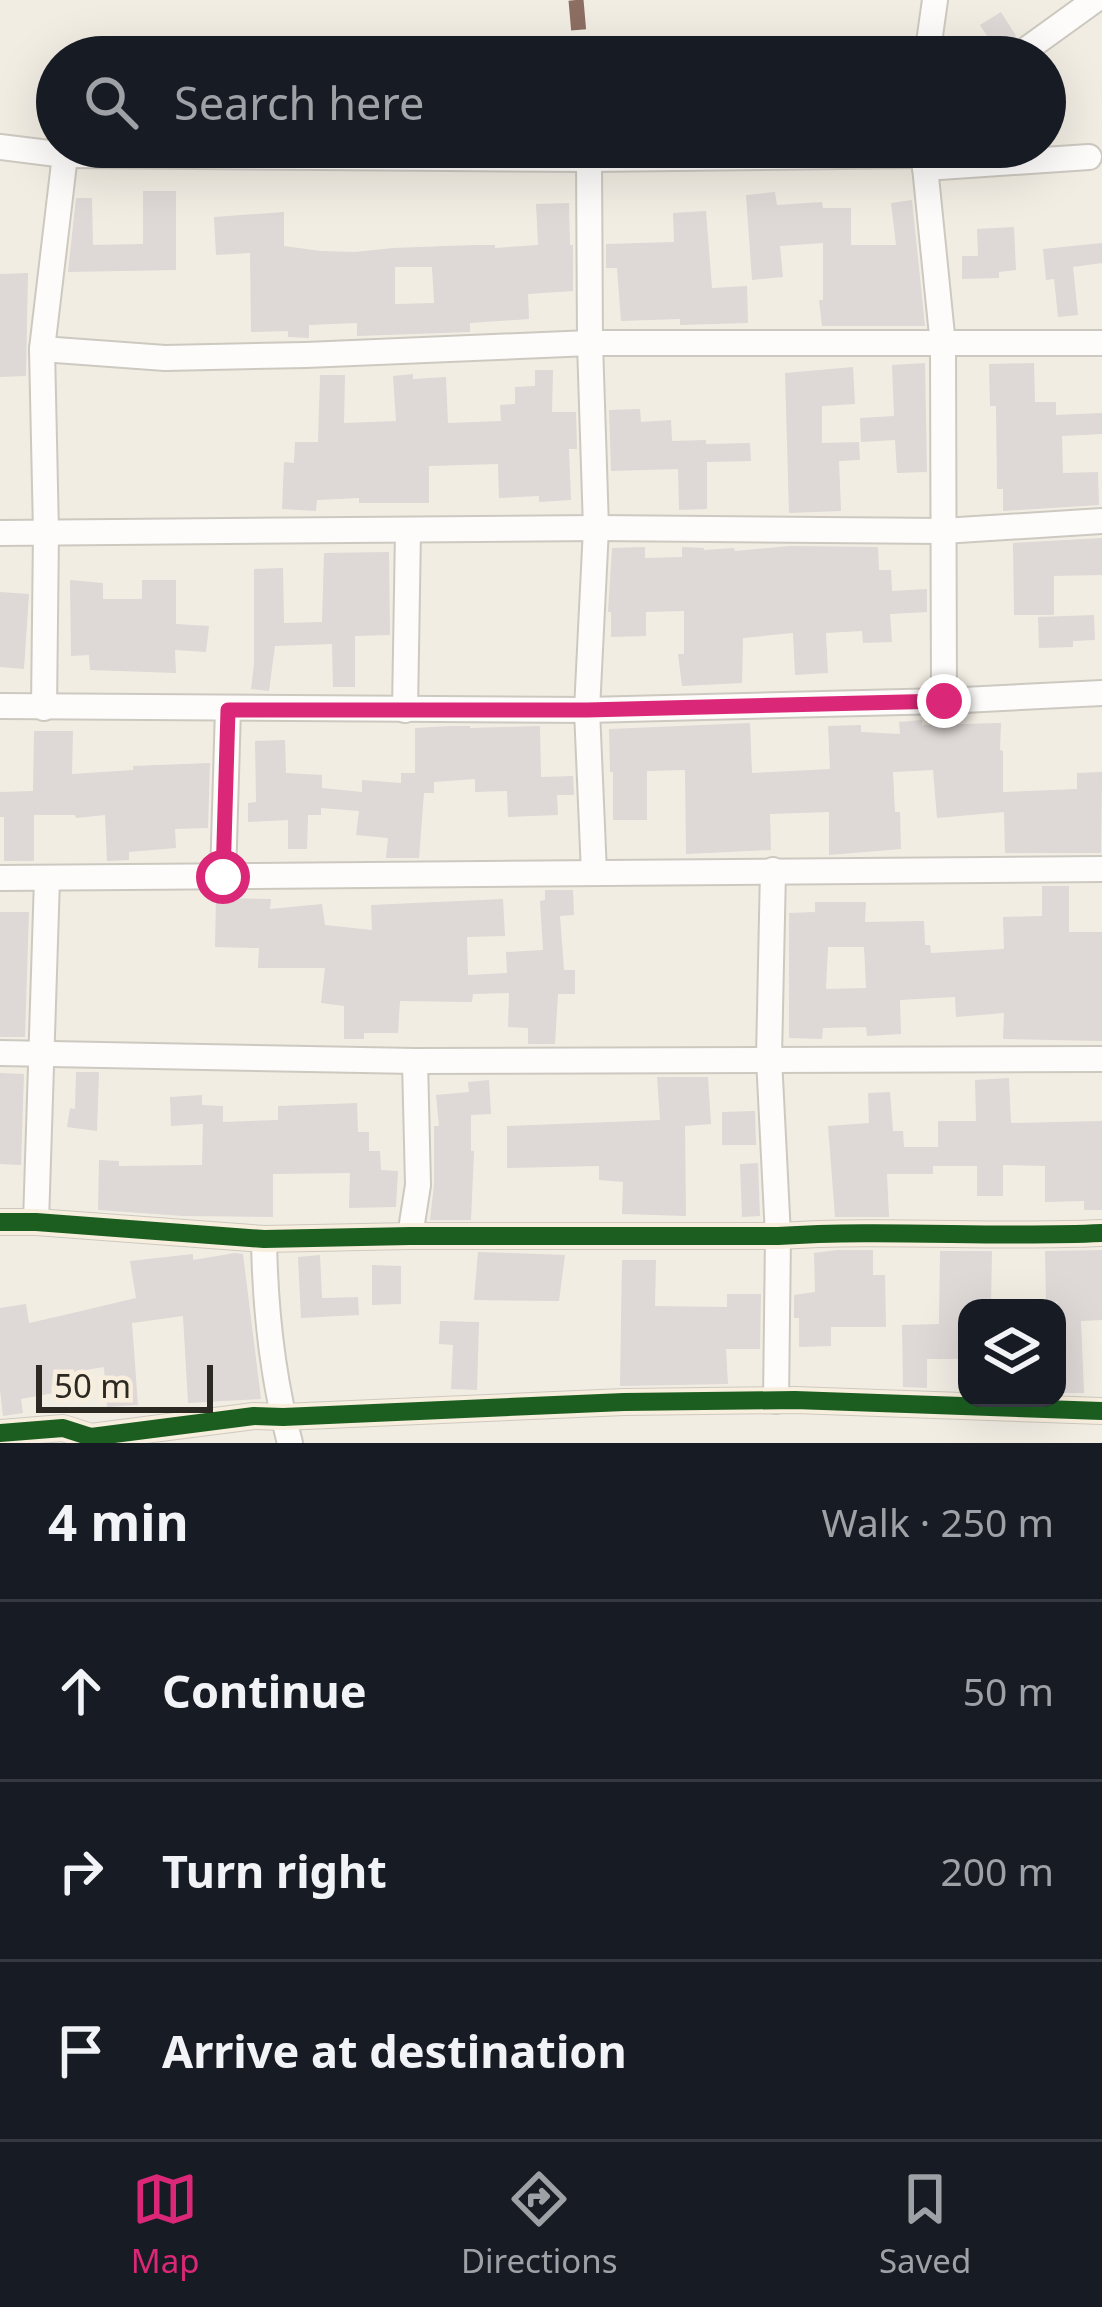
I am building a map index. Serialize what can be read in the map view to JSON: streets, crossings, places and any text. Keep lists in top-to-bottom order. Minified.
{"scale_bar":"50 m","page":{"search":"Search here","scale":"50 m","heading":["4 min","Walk · 250 m"],"list":[["Continue","50 m"],["Turn right","200 m"],"Arrive at destination"],"nav":["Map","Directions","Saved"]}}
